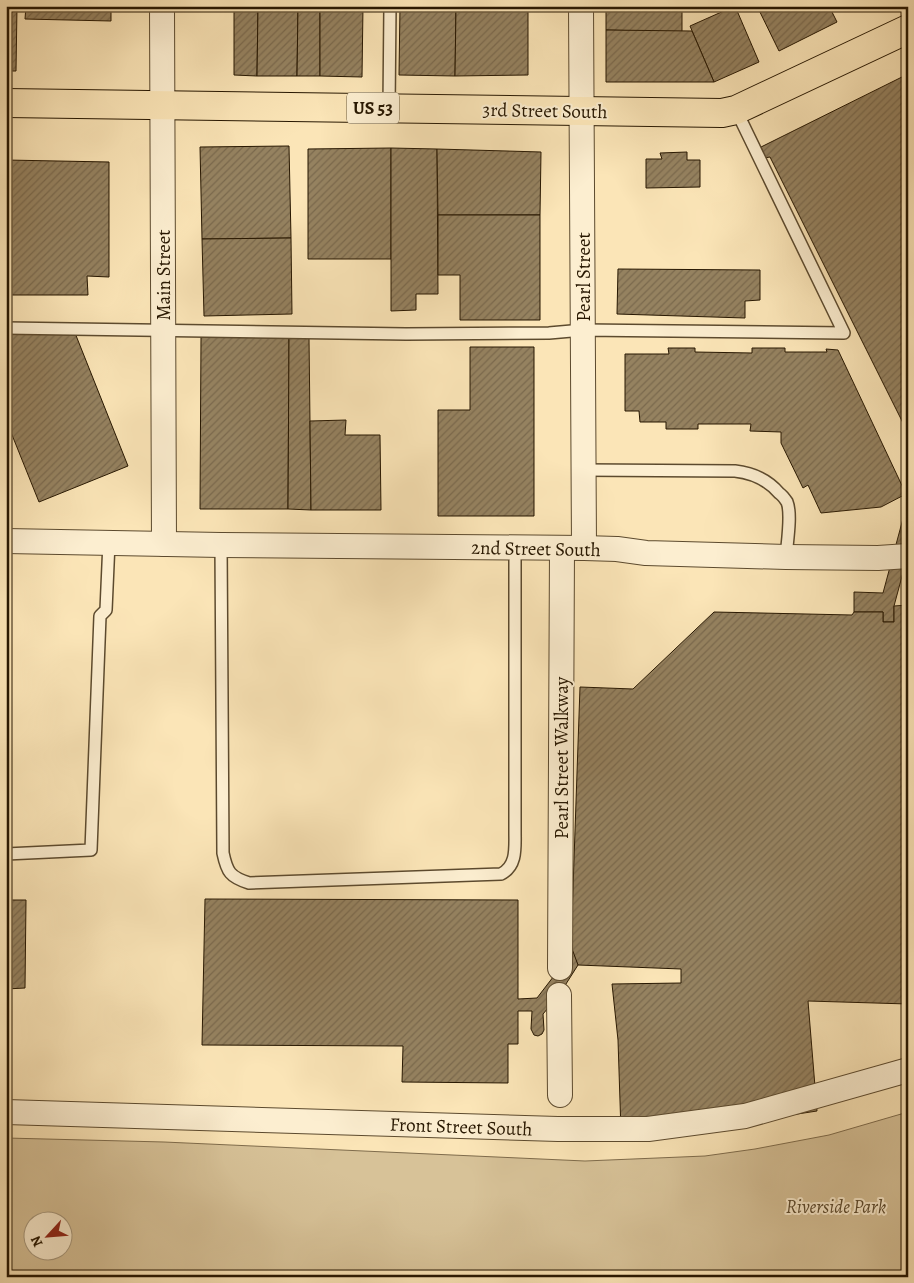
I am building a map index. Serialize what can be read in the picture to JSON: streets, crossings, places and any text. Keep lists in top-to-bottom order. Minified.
{"streets":{"highway":["US 53","3rd Street South"],"street":["Main Street","Pearl Street","2nd Street South","Pearl Street Walkway","Front Street South"]},"crossings":[["US 53","3rd Street South"],["US 53","Main Street"],["3rd Street South","Main Street"],["3rd Street South","Pearl Street"],["Main Street","2nd Street South"],["Pearl Street","2nd Street South"],["Pearl Street","Pearl Street Walkway"],["2nd Street South","Pearl Street Walkway"]],"parks":["Riverside Park"],"north":"bottom left"}
